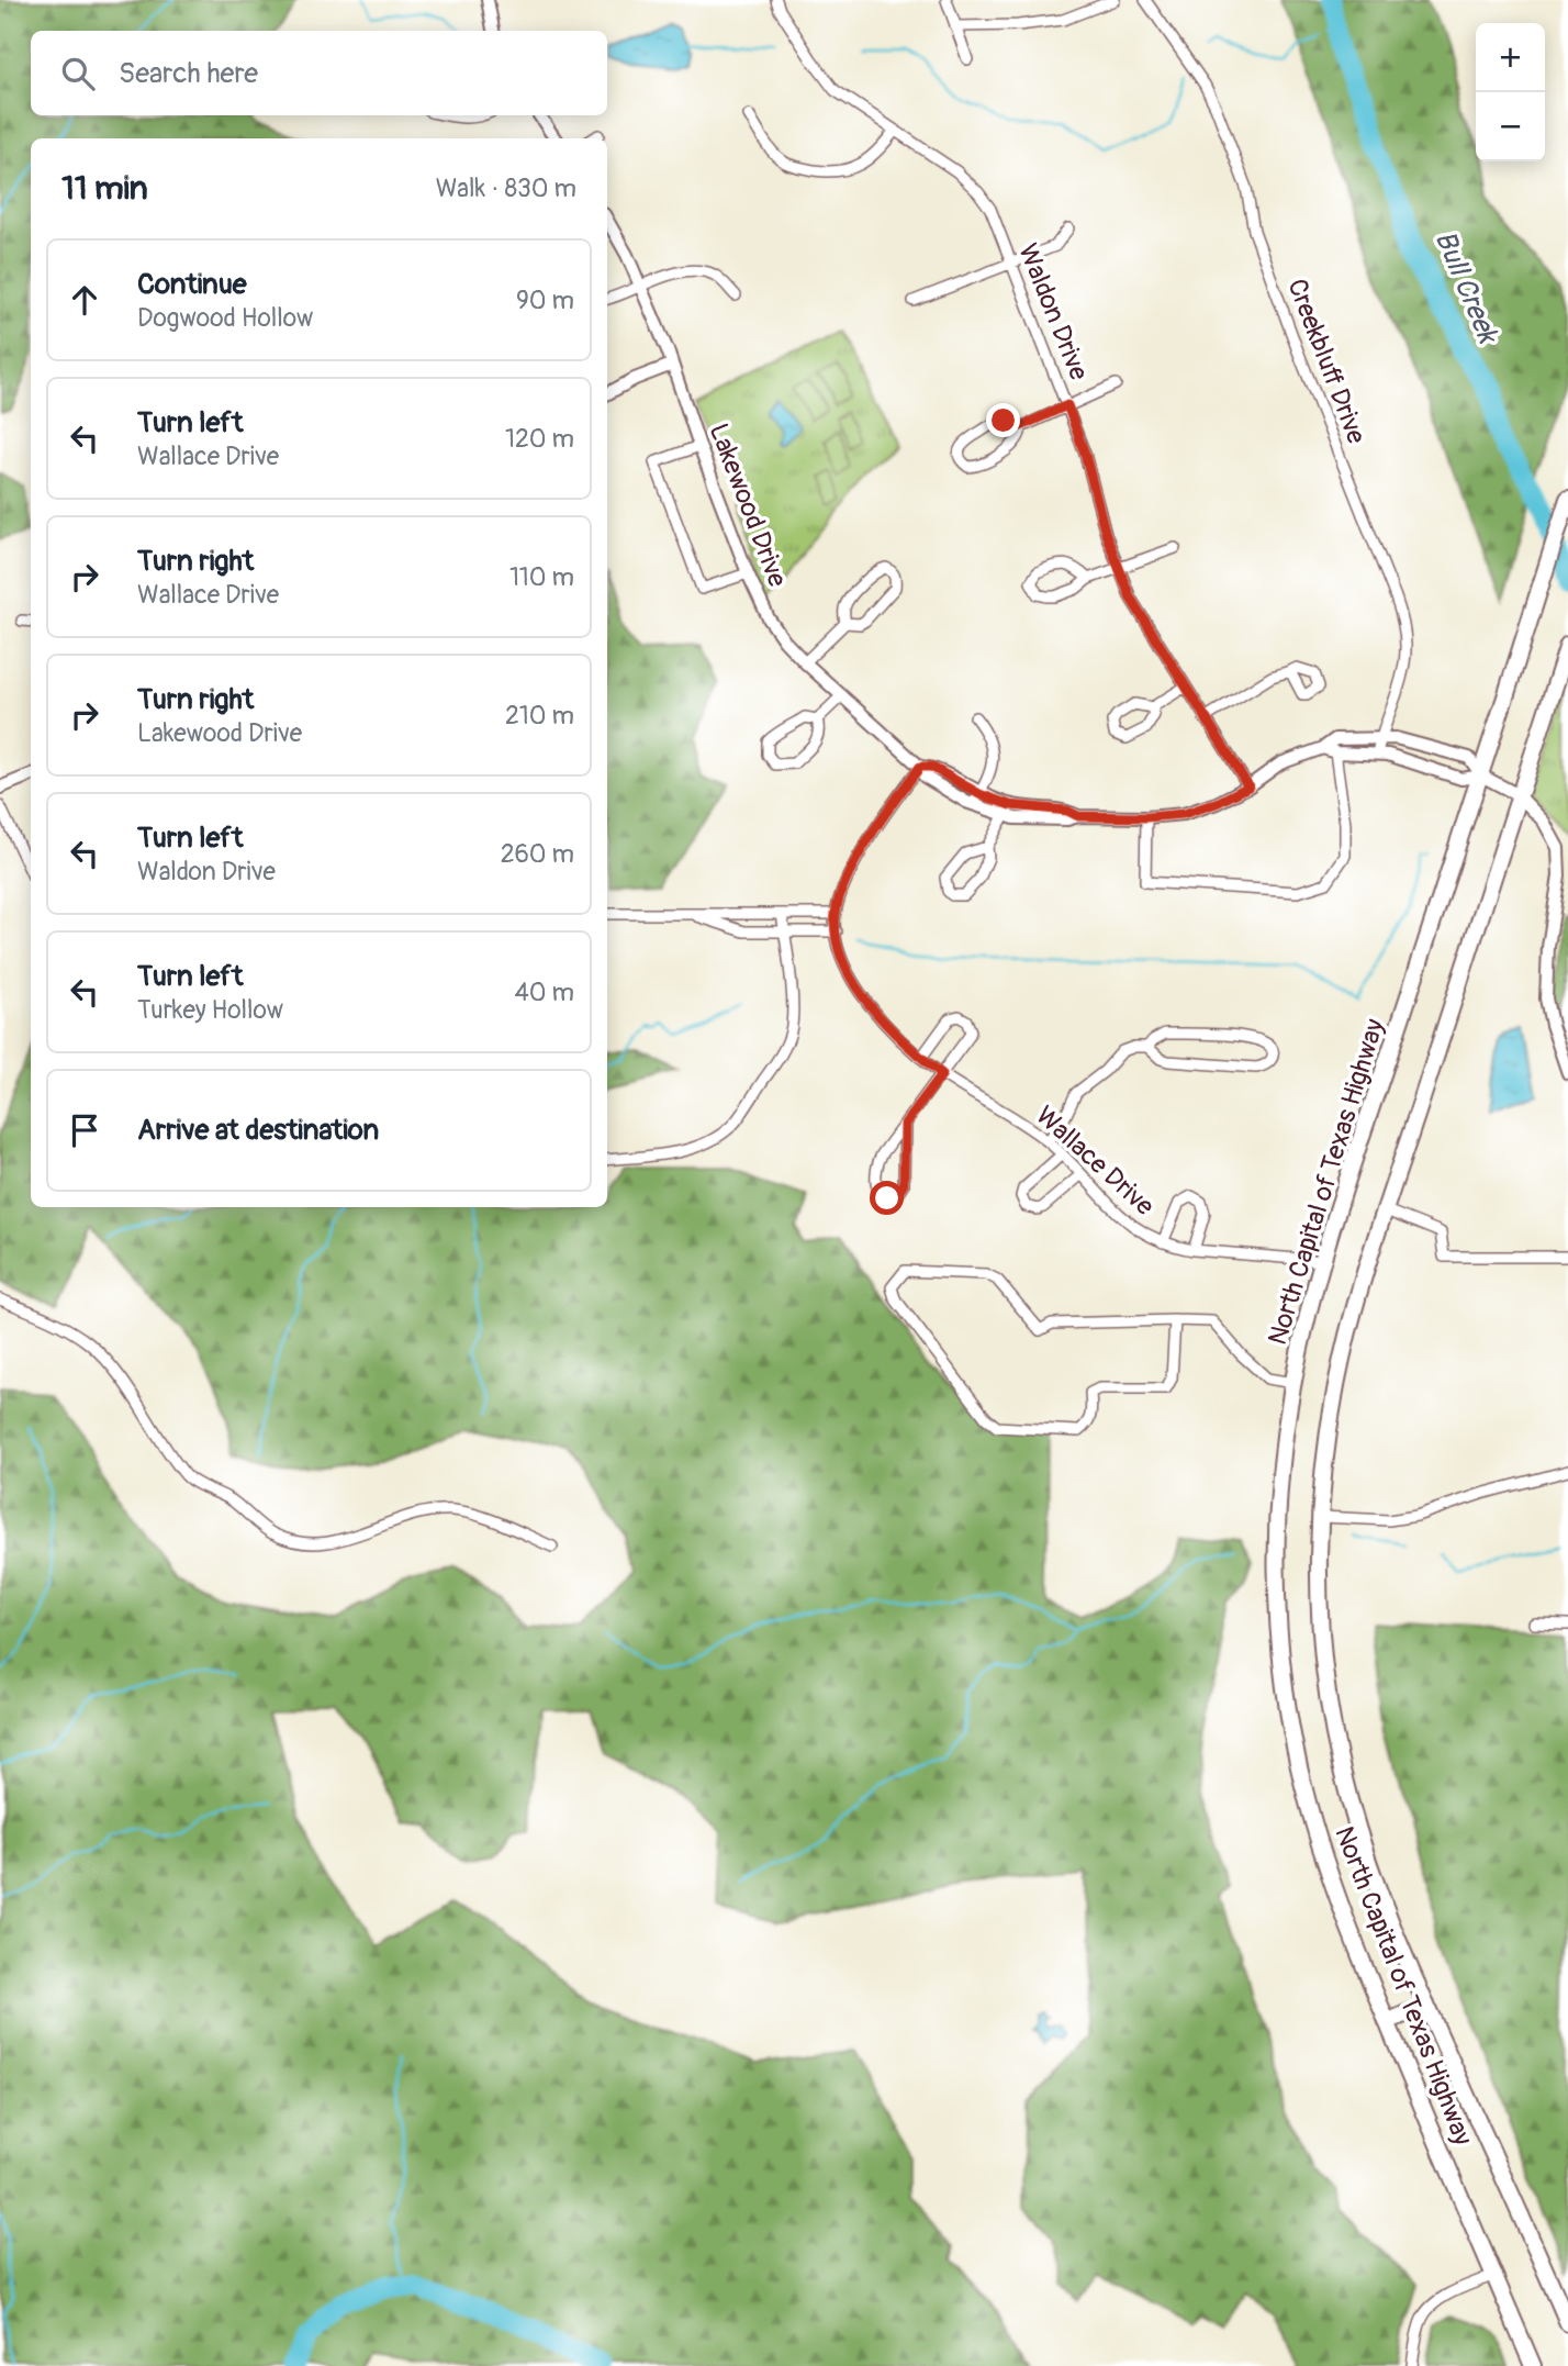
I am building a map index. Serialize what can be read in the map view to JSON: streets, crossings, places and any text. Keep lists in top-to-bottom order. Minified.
{"streets":{"highway":["North Capital of Texas Highway"],"street":["Waldon Drive","Creekbluff Drive","Lakewood Drive","Wallace Drive"]},"crossings":[["Waldon Drive","Lakewood Drive"],["Creekbluff Drive","Lakewood Drive"],["Lakewood Drive","Wallace Drive"],["Lakewood Drive","North Capital of Texas Highway"],["Wallace Drive","North Capital of Texas Highway"]],"water":["Bull Creek"],"page":{"map_buttons":["+","−"],"search":"Search here","heading":["11 min","Walk · 830 m"],"list":[["Continue","Dogwood Hollow","90 m"],["Turn left","Wallace Drive","120 m"],["Turn right","Wallace Drive","110 m"],["Turn right","Lakewood Drive","210 m"],["Turn left","Waldon Drive","260 m"],["Turn left","Turkey Hollow","40 m"],"Arrive at destination"]}}
